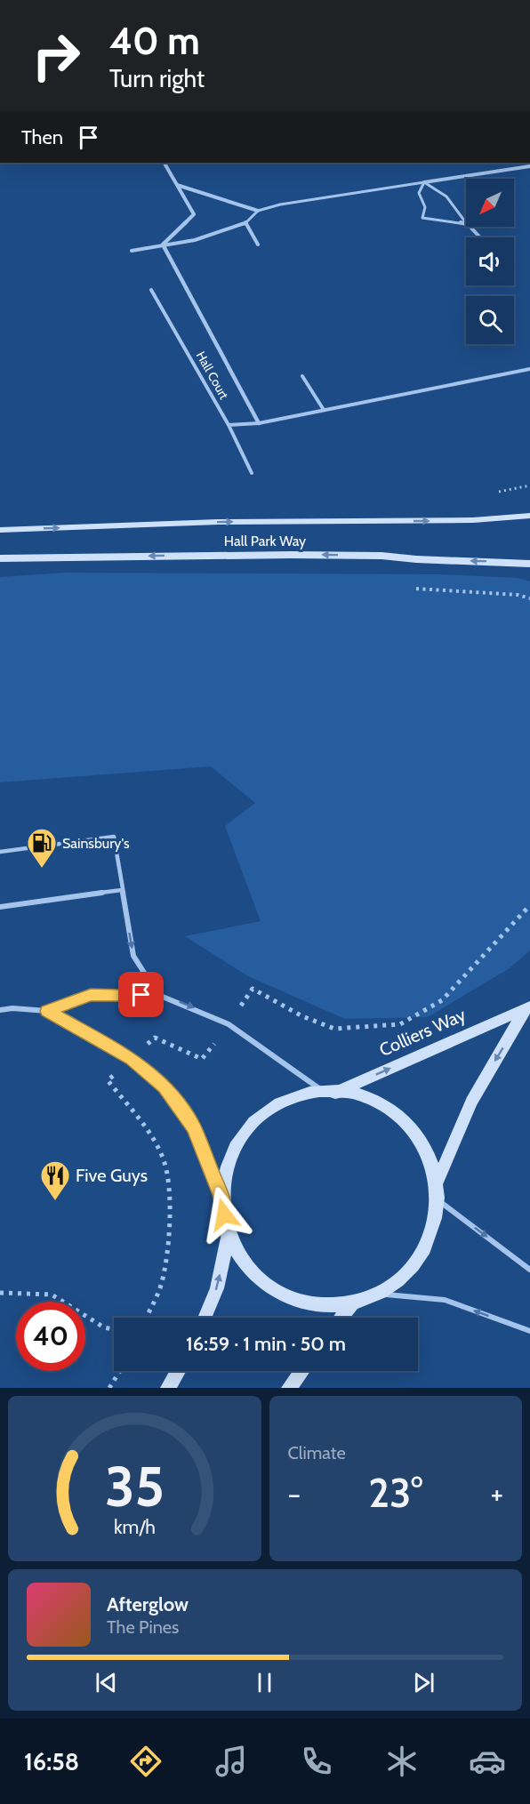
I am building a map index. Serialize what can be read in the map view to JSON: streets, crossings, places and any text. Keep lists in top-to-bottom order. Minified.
{"streets":{"main road":["Hall Park Way","Colliers Way"],"lane":["Hall Court"]},"places":{"fuel station":["Sainsbury's"],"restaurant":["Five Guys"]},"north":"bottom left","page":{"turn":["40 m","Turn right"],"then":"Then","limit":"40","trip":"16:59 · 1 min · 50 m","tile":"Climate","heat":["−","23°","+"],"song":["Afterglow","The Pines"],"tabs":"16:58","gauge":["35","km/h"]}}
